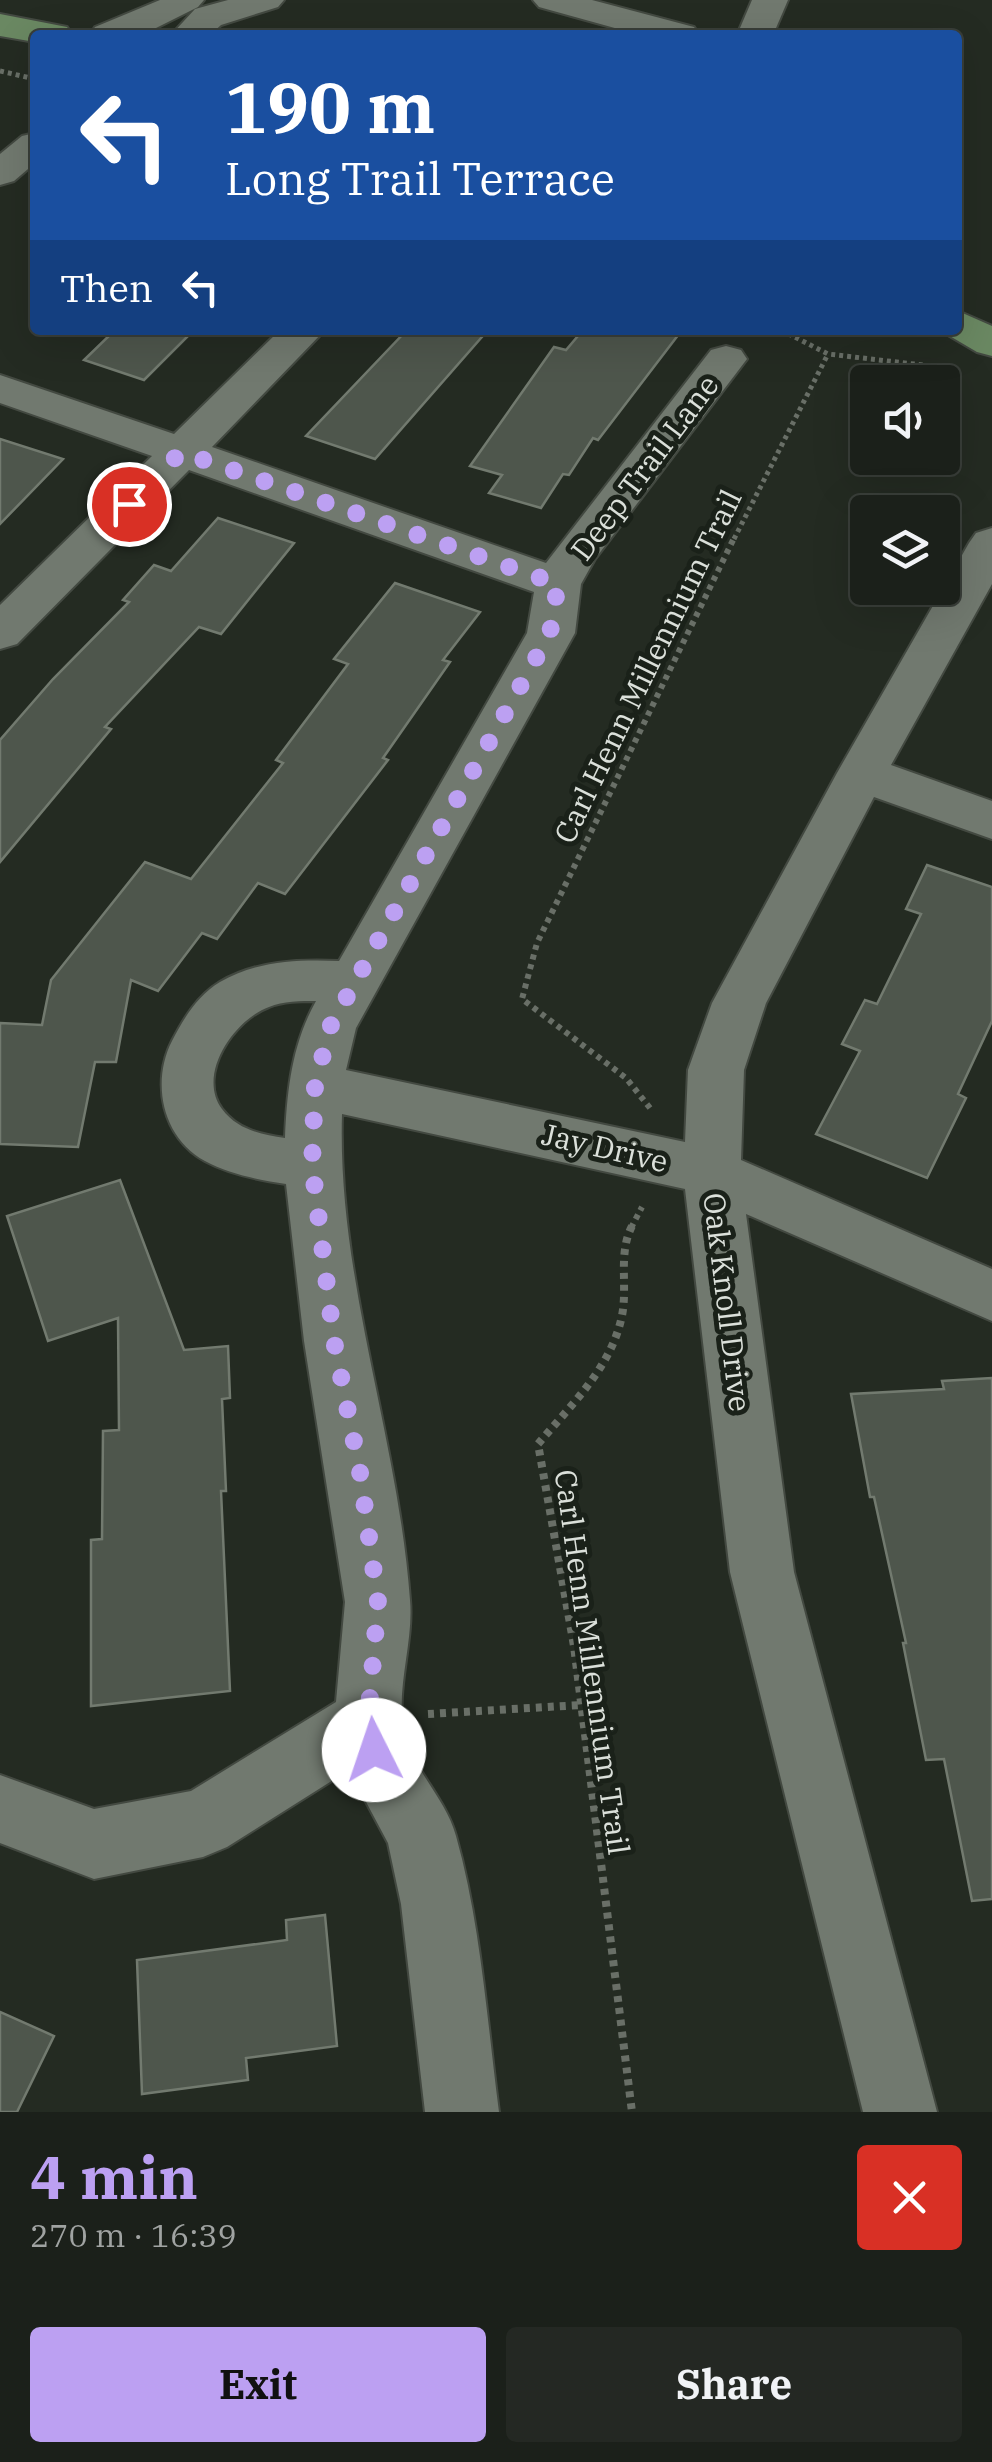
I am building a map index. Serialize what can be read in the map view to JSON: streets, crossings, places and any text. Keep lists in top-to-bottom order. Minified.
{"streets":{"street":["Deep Trail Lane","Jay Drive","Oak Knoll Drive"],"path":["Carl Henn Millennium Trail"]},"crossings":[["Deep Trail Lane","Jay Drive"],["Jay Drive","Oak Knoll Drive"]],"page":{"turn":["190 m","Long Trail Terrace"],"then":"Then","heading":["4 min","270 m · 16:39"],"buttons":["Exit","Share"]}}
